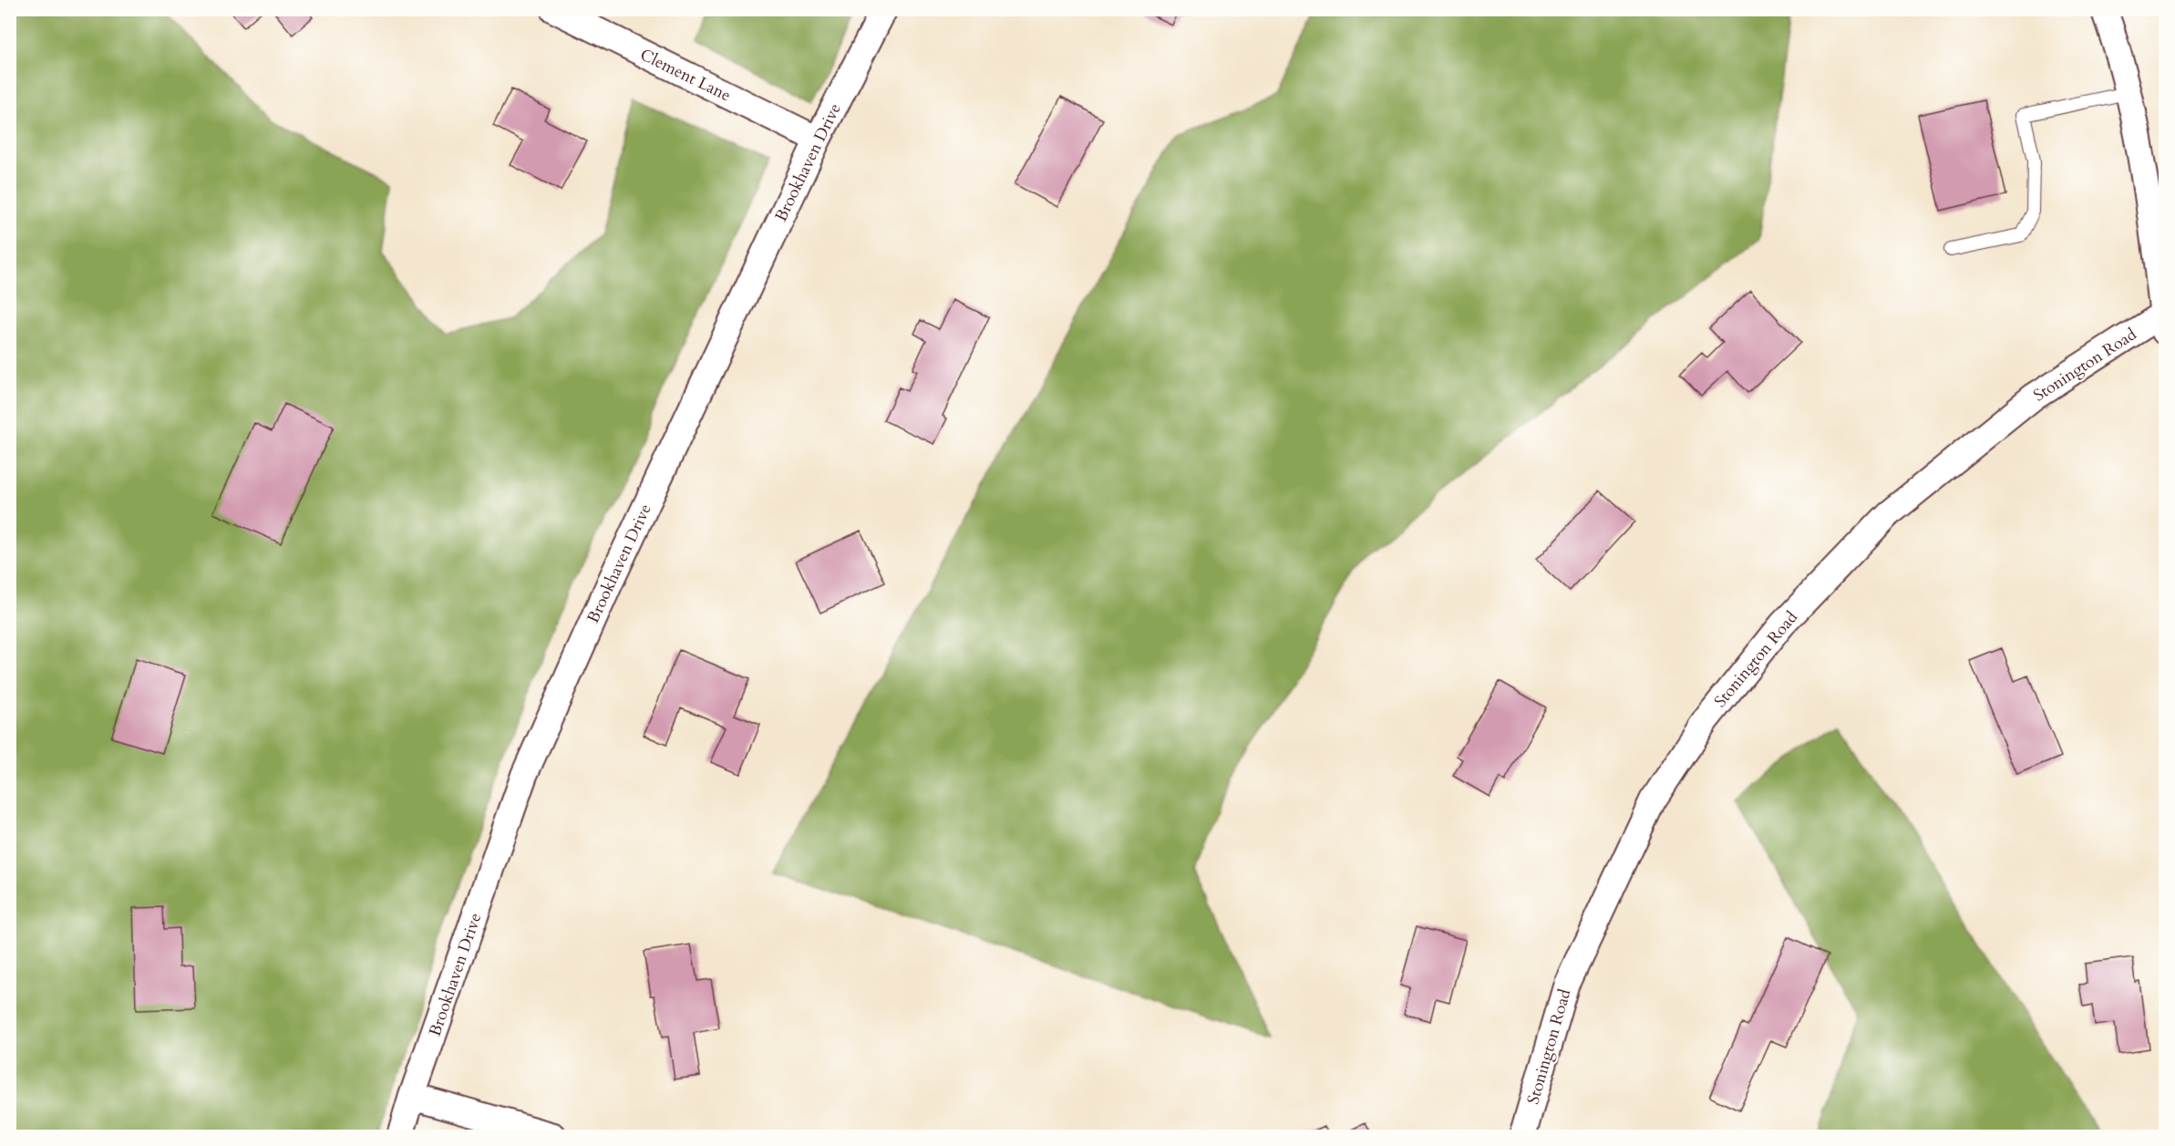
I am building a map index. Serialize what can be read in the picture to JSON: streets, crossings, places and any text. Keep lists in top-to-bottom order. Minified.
{"streets":{"street":["Clement Lane","Brookhaven Drive","Stonington Road"]},"crossings":[["Clement Lane","Brookhaven Drive"]]}
